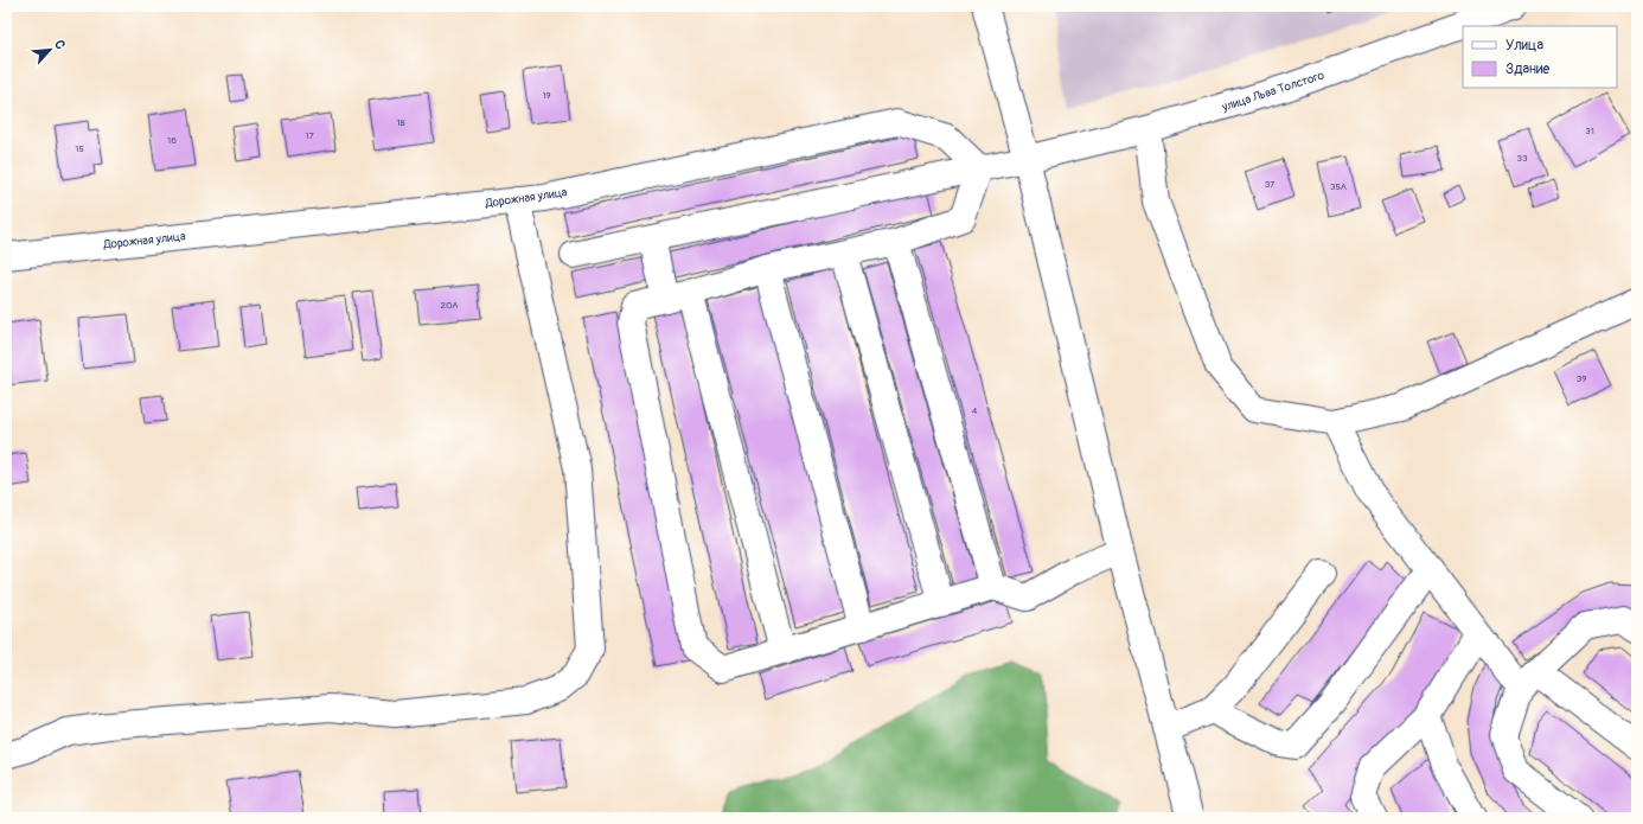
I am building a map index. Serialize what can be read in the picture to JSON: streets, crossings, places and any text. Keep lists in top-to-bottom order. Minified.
{"streets":{"street":["улица Льва Толстого","Дорожная улица"]},"house_numbers":["19","18","31","17","16","15","33","37","35А","20А","39","4"],"legend":["Улица","Здание"],"north":"top right"}
